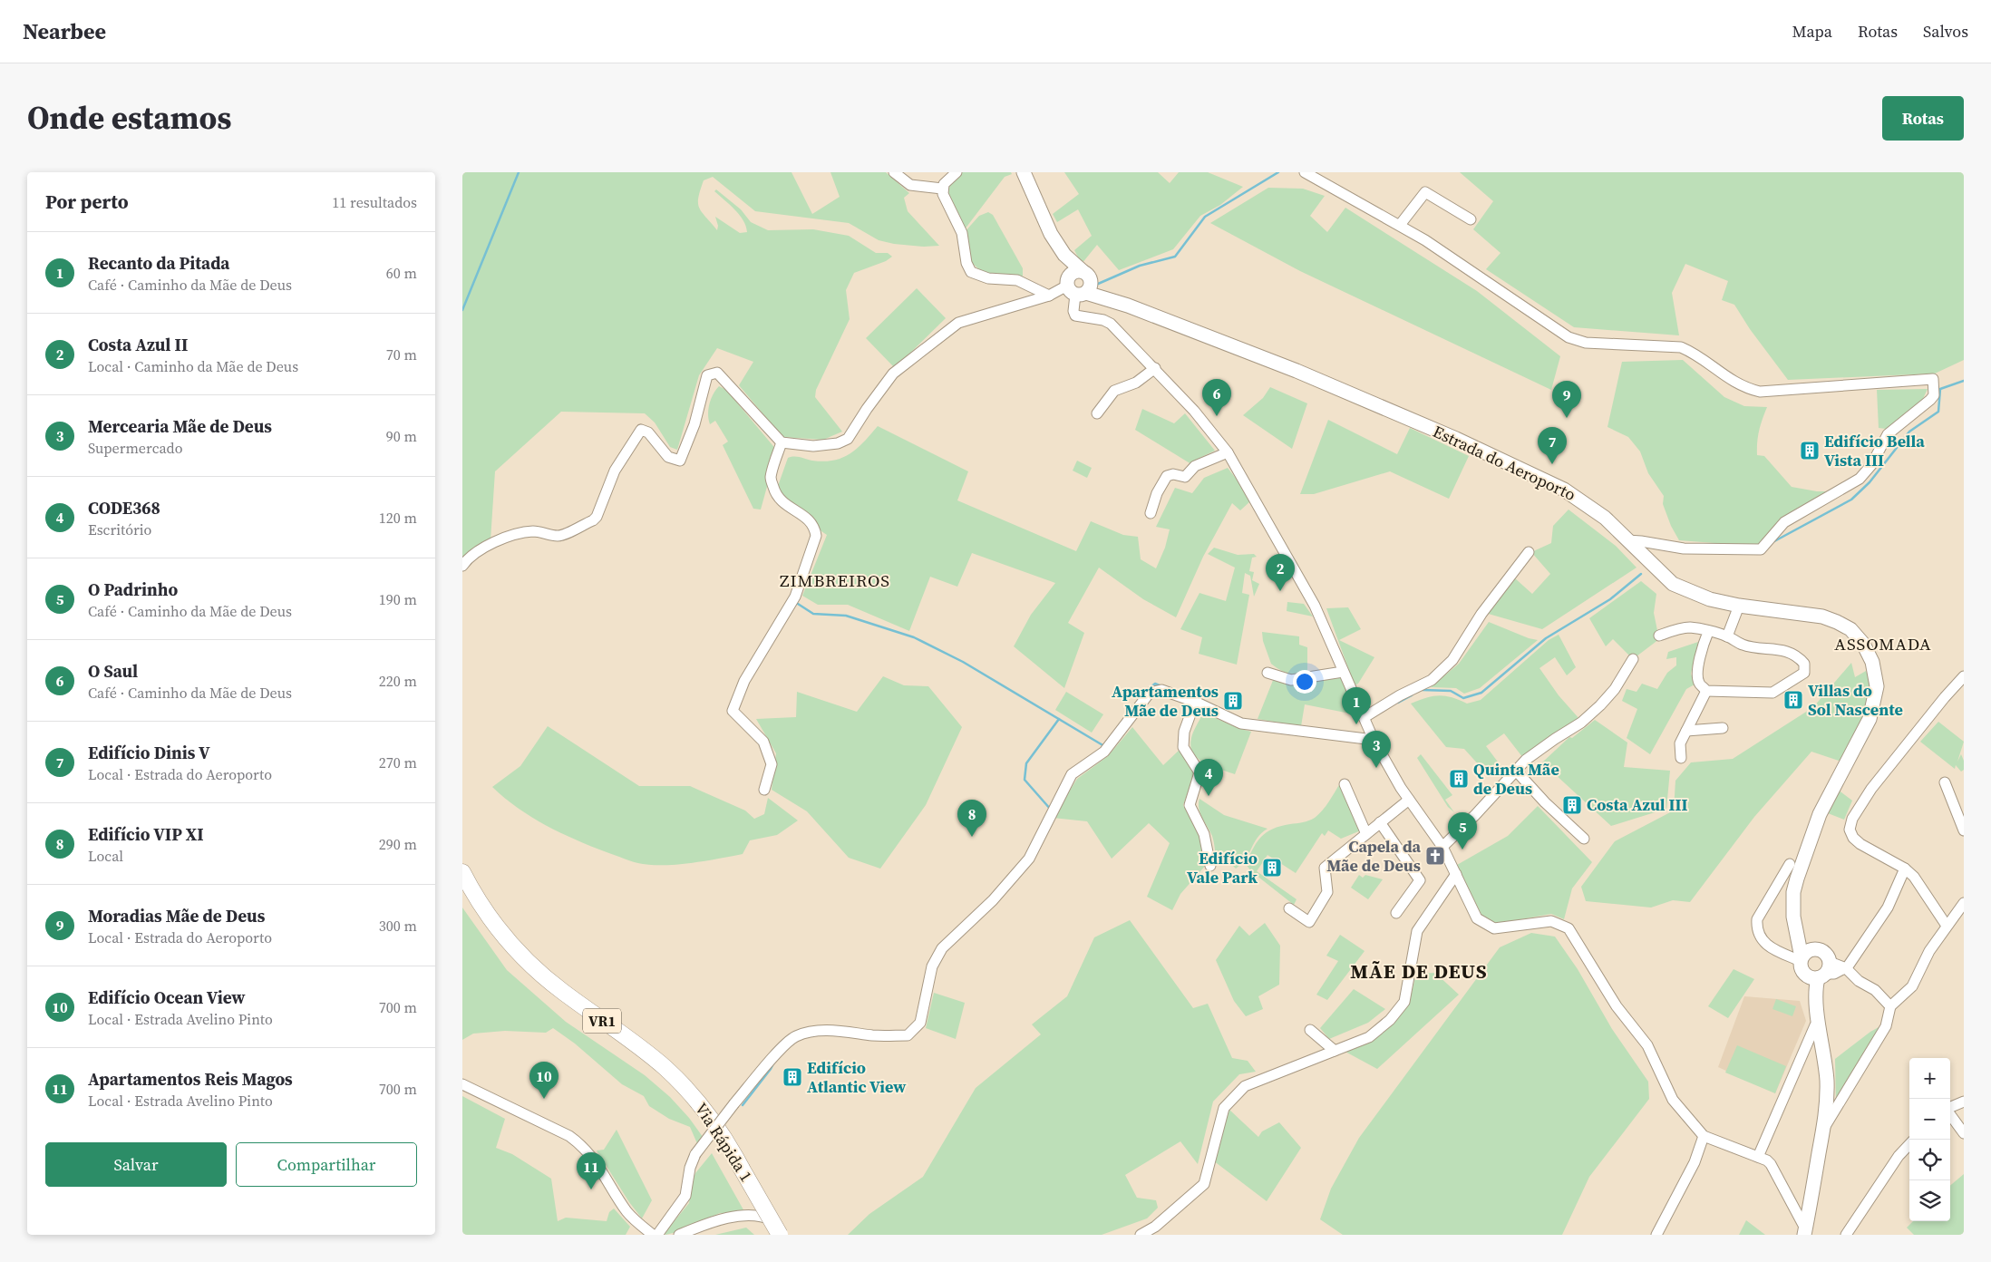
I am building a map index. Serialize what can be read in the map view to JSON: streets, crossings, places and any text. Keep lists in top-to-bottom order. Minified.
{"streets":{"highway":["VR1","Via Rápida 1"],"main road":["Estrada do Aeroporto"]},"districts":["ZIMBREIROS","ASSOMADA","MÃE DE DEUS"],"places":{"building":["Edifício Bella Vista III","Villas do Sol Nascente","Apartamentos Mãe de Deus","Quinta Mãe de Deus","Costa Azul III","Edifício Vale Park","Edifício Atlantic View"],"church":["Capela da Mãe de Deus"]},"page":{"header":"Nearbee","nav":["Mapa","Rotas","Salvos"],"title":"Onde estamos","buttons":["Rotas",["Salvar","Compartilhar"]],"heading":["Por perto","11 resultados"],"list":[{"mark":"1","name":"Recanto da Pitada","note":"Café · Caminho da Mãe de Deus","value":"60 m"},{"mark":"2","name":"Costa Azul II","note":"Local · Caminho da Mãe de Deus","value":"70 m"},{"mark":"3","name":"Mercearia Mãe de Deus","note":"Supermercado","value":"90 m"},{"mark":"4","name":"CODE368","note":"Escritório","value":"120 m"},{"mark":"5","name":"O Padrinho","note":"Café · Caminho da Mãe de Deus","value":"190 m"},{"mark":"6","name":"O Saul","note":"Café · Caminho da Mãe de Deus","value":"220 m"},{"mark":"7","name":"Edifício Dinis V","note":"Local · Estrada do Aeroporto","value":"270 m"},{"mark":"8","name":"Edifício VIP XI","note":"Local","value":"290 m"},{"mark":"9","name":"Moradias Mãe de Deus","note":"Local · Estrada do Aeroporto","value":"300 m"},{"mark":"10","name":"Edifício Ocean View","note":"Local · Estrada Avelino Pinto","value":"700 m"},{"mark":"11","name":"Apartamentos Reis Magos","note":"Local · Estrada Avelino Pinto","value":"700 m"}],"pins":["6","9","7","2","1","3","4","8","5","10","11"],"map_buttons":["+","−"]}}
